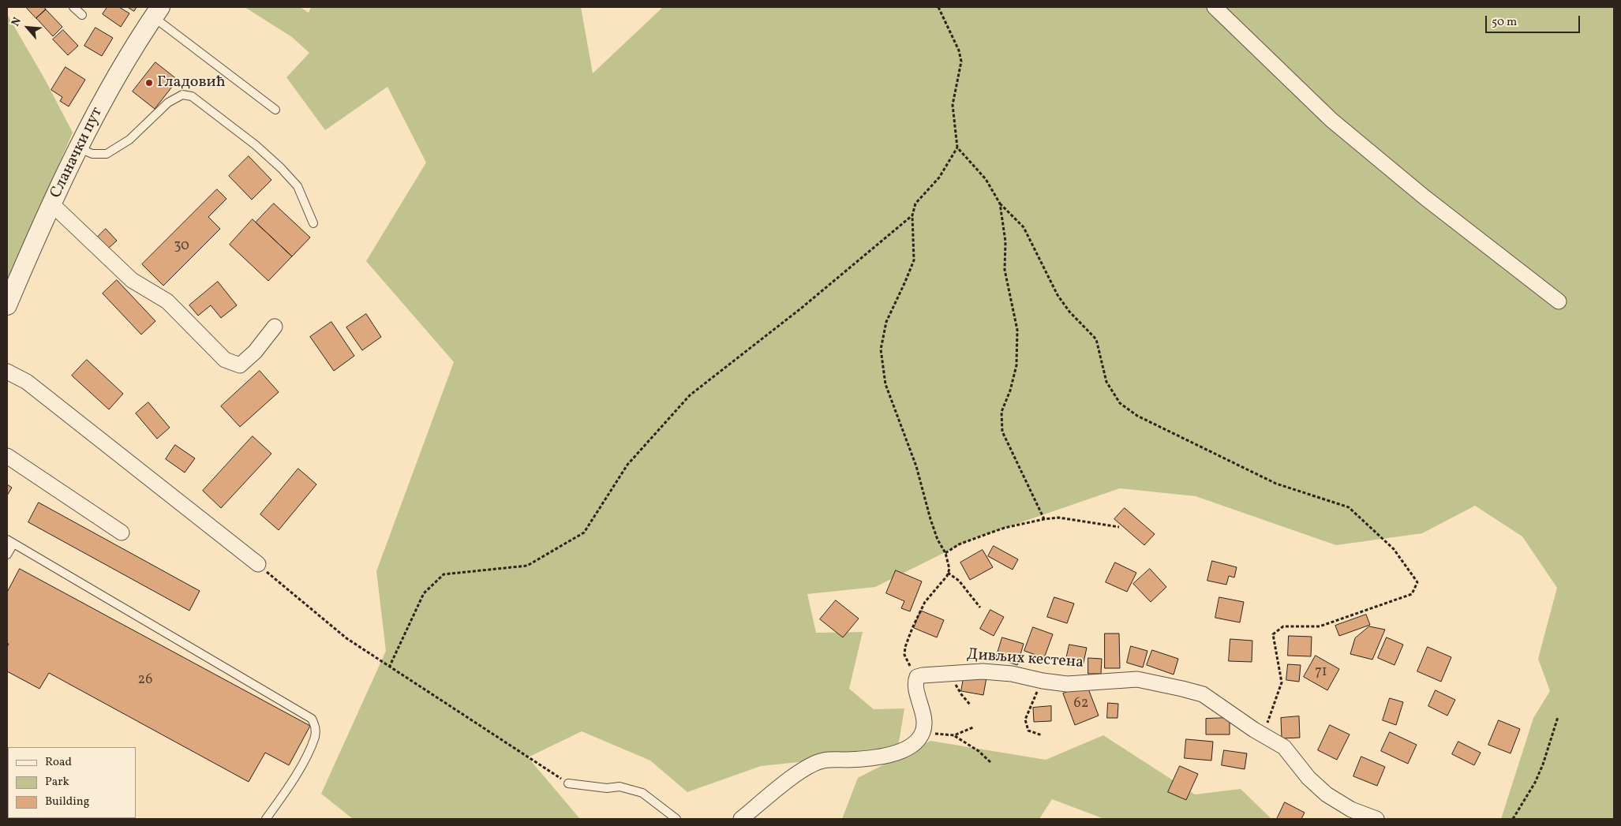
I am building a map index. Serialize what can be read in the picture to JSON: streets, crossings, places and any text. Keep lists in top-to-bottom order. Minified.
{"streets":{"street":["Сланачки пут","Дивљих кестена"]},"places":["Гладовић"],"house_numbers":["30","71","26","62"],"legend":["Road","Park","Building"],"scale_bar":"50 m","north":"top left"}
